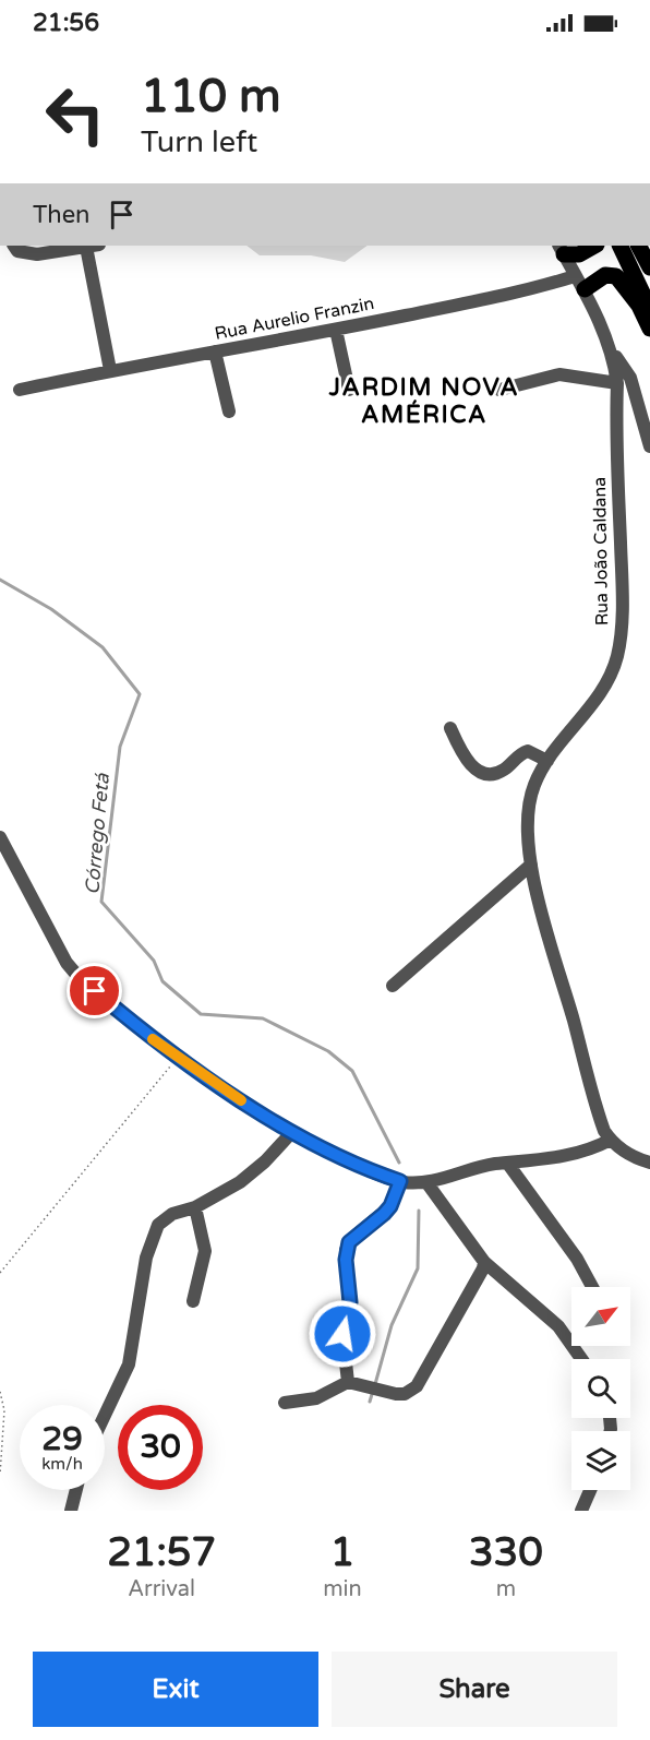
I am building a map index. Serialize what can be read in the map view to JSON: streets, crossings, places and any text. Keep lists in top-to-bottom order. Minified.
{"streets":{"street":["Rua Aurelio Franzin","Rua João Caldana"]},"crossings":[["Rua Aurelio Franzin","Rua João Caldana"]],"districts":["JARDIM NOVA AMÉRICA"],"water":["Córrego Fetá"],"north":"top right","page":{"status":"21:56","turn":["110 m","Turn left"],"then":"Then","speed":"29 km/h","limit":"30","eta":["21:57","Arrival","1","min","330","m"],"buttons":["Exit","Share"]}}
